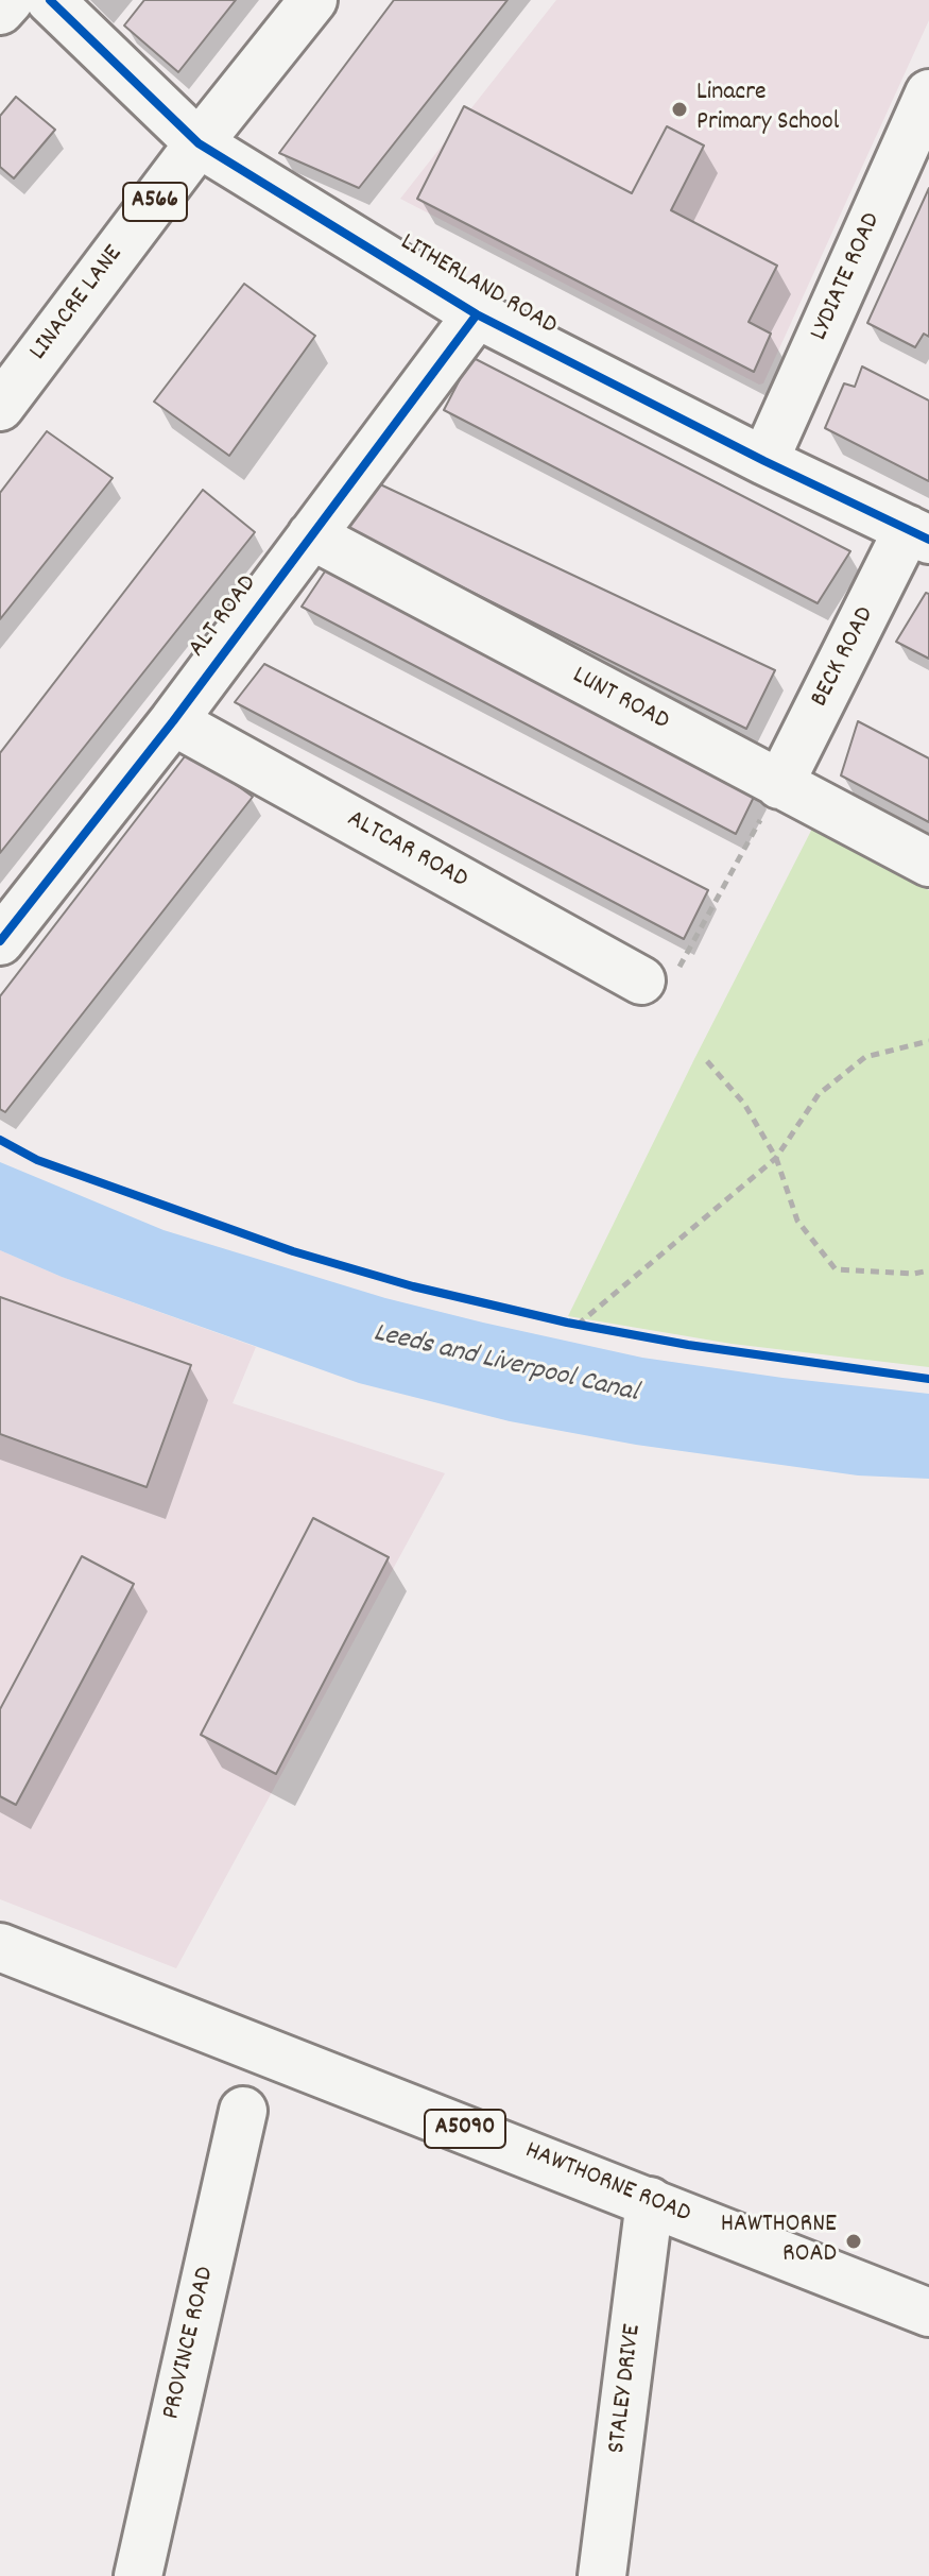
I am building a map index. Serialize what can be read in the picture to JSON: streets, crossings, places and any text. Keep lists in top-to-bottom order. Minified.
{"streets":{"street":["A566","LYDIATE ROAD","LITHERLAND ROAD","LINACRE LANE","ALT ROAD","BECK ROAD","LUNT ROAD","ALTCAR ROAD","A5090","HAWTHORNE ROAD","PROVINCE ROAD","STALEY DRIVE"]},"crossings":[["LYDIATE ROAD","LITHERLAND ROAD"],["LITHERLAND ROAD","LINACRE LANE"],["LITHERLAND ROAD","ALT ROAD"],["LITHERLAND ROAD","BECK ROAD"],["ALT ROAD","LUNT ROAD"],["ALT ROAD","ALTCAR ROAD"],["BECK ROAD","LUNT ROAD"],["HAWTHORNE ROAD","STALEY DRIVE"]],"water":["Leeds and Liverpool Canal"],"places":["Linacre Primary School","HAWTHORNE ROAD"]}
